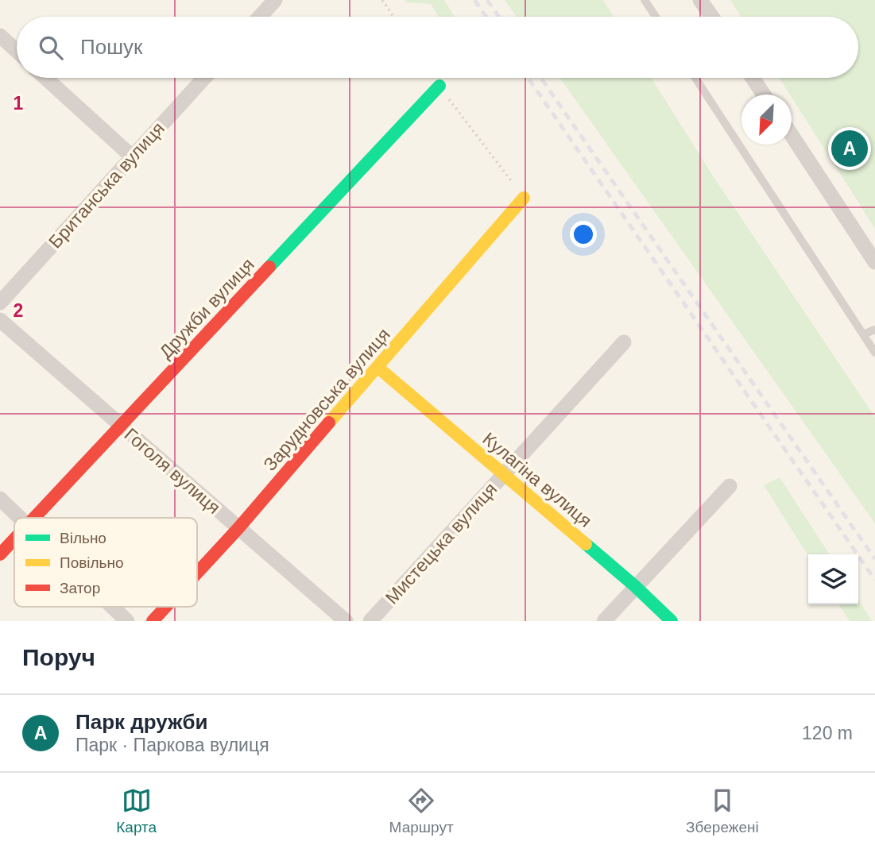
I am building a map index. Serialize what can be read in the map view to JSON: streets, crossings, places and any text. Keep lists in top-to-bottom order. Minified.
{"streets":{"street":["Британська вулиця","Дружби вулиця","Зарудновська вулиця","Гоголя вулиця","Кулагіна вулиця","Мистецька вулиця"]},"crossings":[["Дружби вулиця","Гоголя вулиця"],["Зарудновська вулиця","Гоголя вулиця"],["Зарудновська вулиця","Кулагіна вулиця"],["Кулагіна вулиця","Мистецька вулиця"]],"legend":["Вільно","Повільно","Затор"],"north":"bottom left","page":{"search":"Пошук","pins":"A","heading":"Поруч","list":[{"mark":"A","name":"Парк дружби","note":"Парк · Паркова вулиця","value":"120 m"}],"nav":["Карта","Маршрут","Збережені"]},"grid":{"rows":["1","2"]}}
